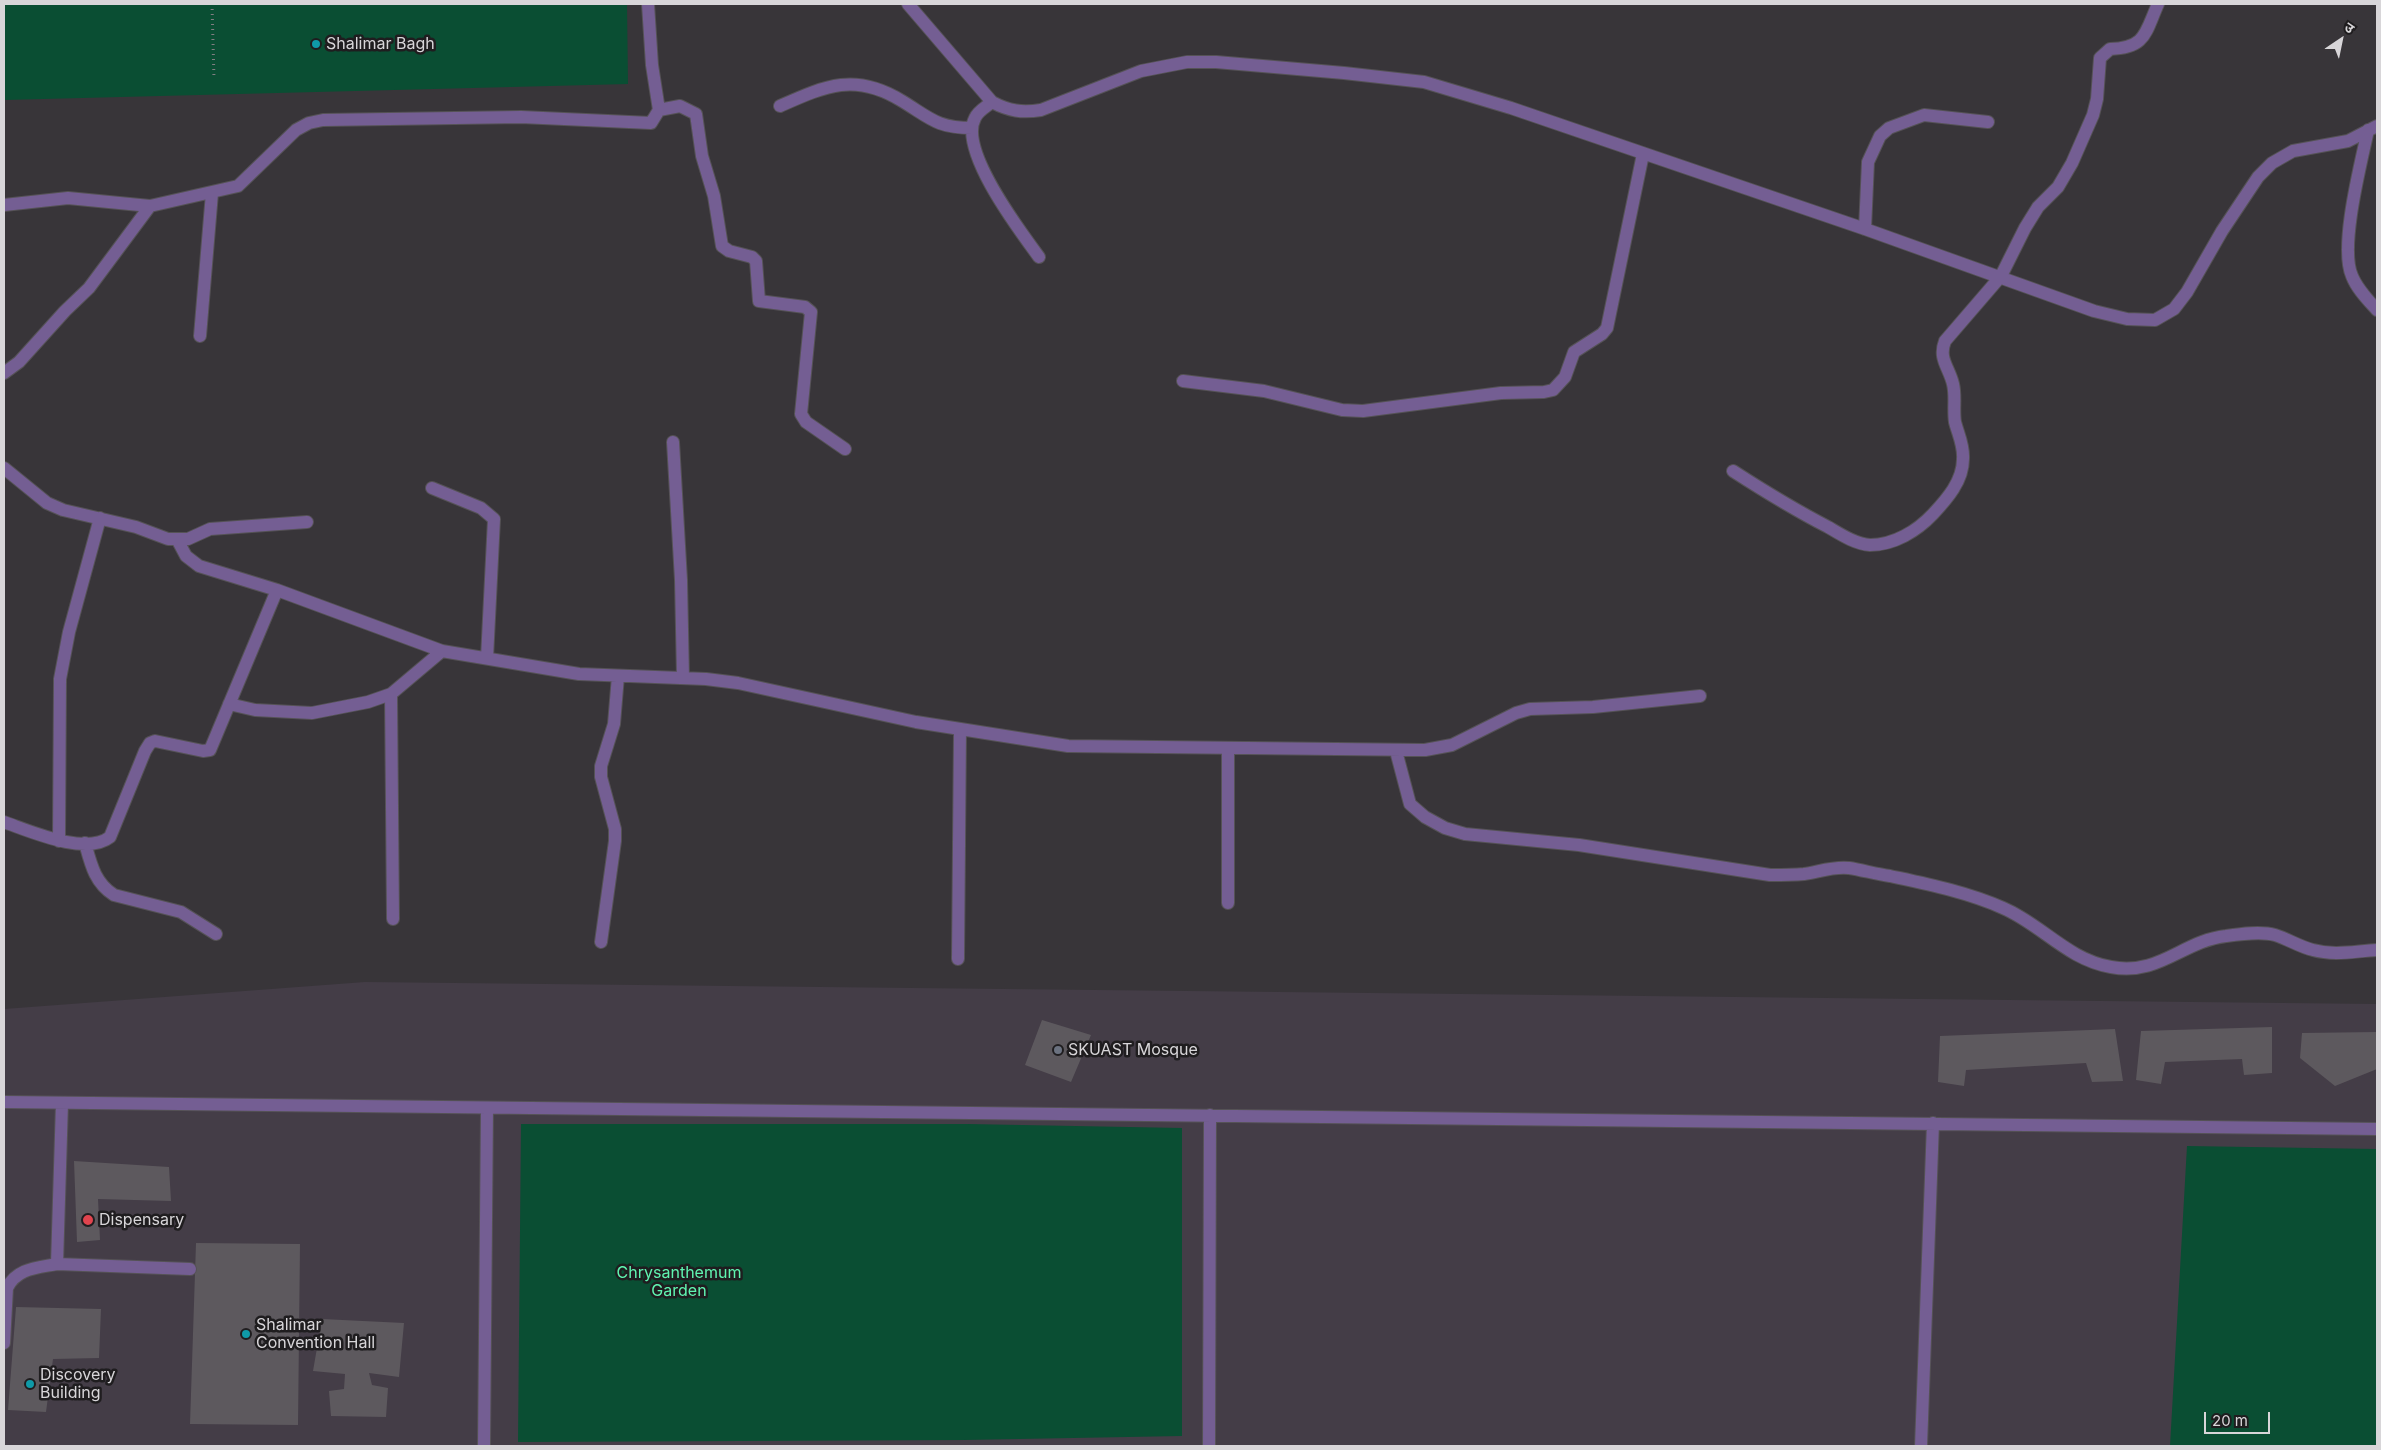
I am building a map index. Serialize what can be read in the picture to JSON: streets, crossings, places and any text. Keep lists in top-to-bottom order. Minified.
{"parks":["Chrysanthemum Garden"],"places":["Shalimar Bagh","SKUAST Mosque","Dispensary","Shalimar Convention Hall","Discovery Building"],"scale_bar":"20 m","north":"top right"}
